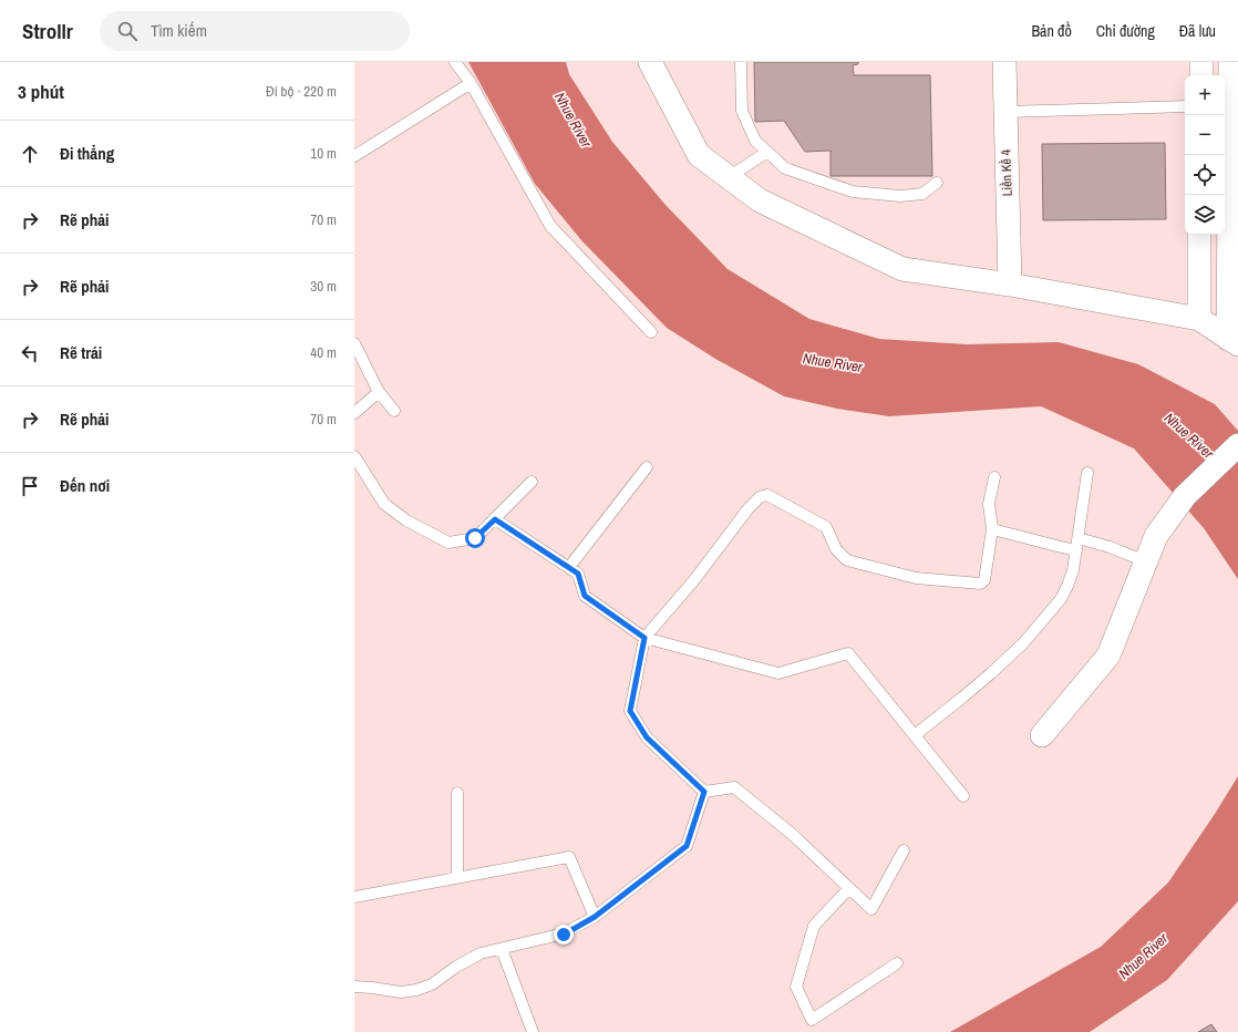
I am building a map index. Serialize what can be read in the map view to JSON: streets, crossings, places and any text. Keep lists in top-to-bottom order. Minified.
{"streets":{"street":["Liền Kề 4"]},"water":["Nhue River"],"page":{"header":"Strollr","search":"Tìm kiếm","nav":["Bản đồ","Chỉ đường","Đã lưu"],"heading":["3 phút","Đi bộ · 220 m"],"map_buttons":["+","−"],"list":[["Đi thẳng","10 m"],["Rẽ phải","70 m"],["Rẽ phải","30 m"],["Rẽ trái","40 m"],["Rẽ phải","70 m"],"Đến nơi"]}}
